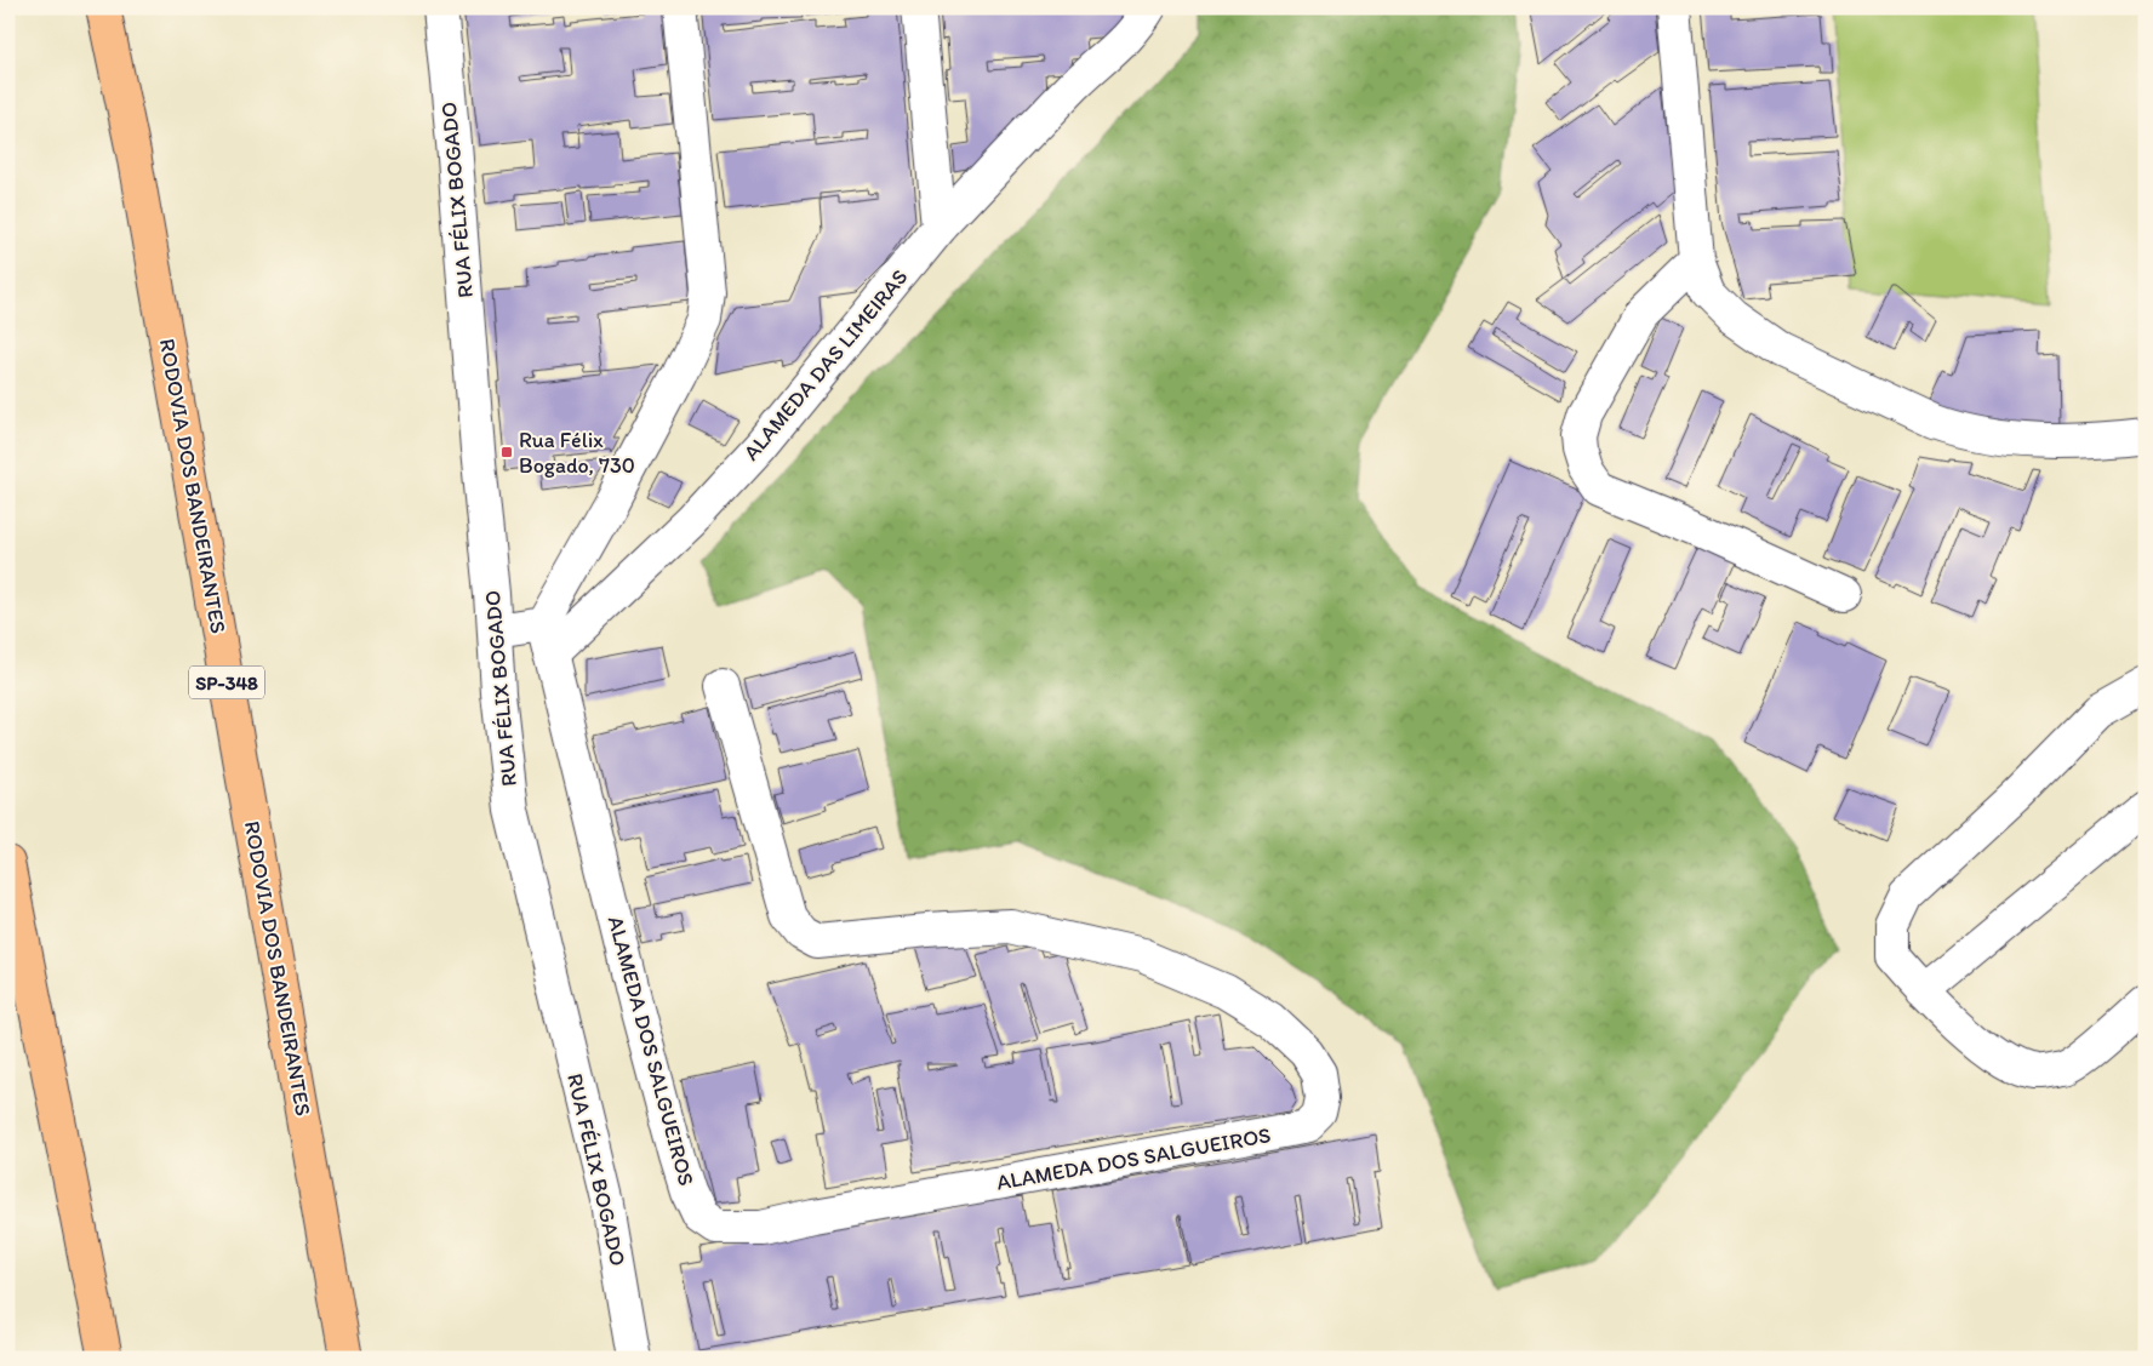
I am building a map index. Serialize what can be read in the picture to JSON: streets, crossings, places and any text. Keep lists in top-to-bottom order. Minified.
{"streets":{"highway":["RODOVIA DOS BANDEIRANTES","SP-348"],"street":["RUA FÉLIX BOGADO","ALAMEDA DAS LIMEIRAS","ALAMEDA DOS SALGUEIROS"]},"crossings":[["ALAMEDA DAS LIMEIRAS","ALAMEDA DOS SALGUEIROS"]],"places":{"transit":["Rua Félix Bogado, 730"]}}
